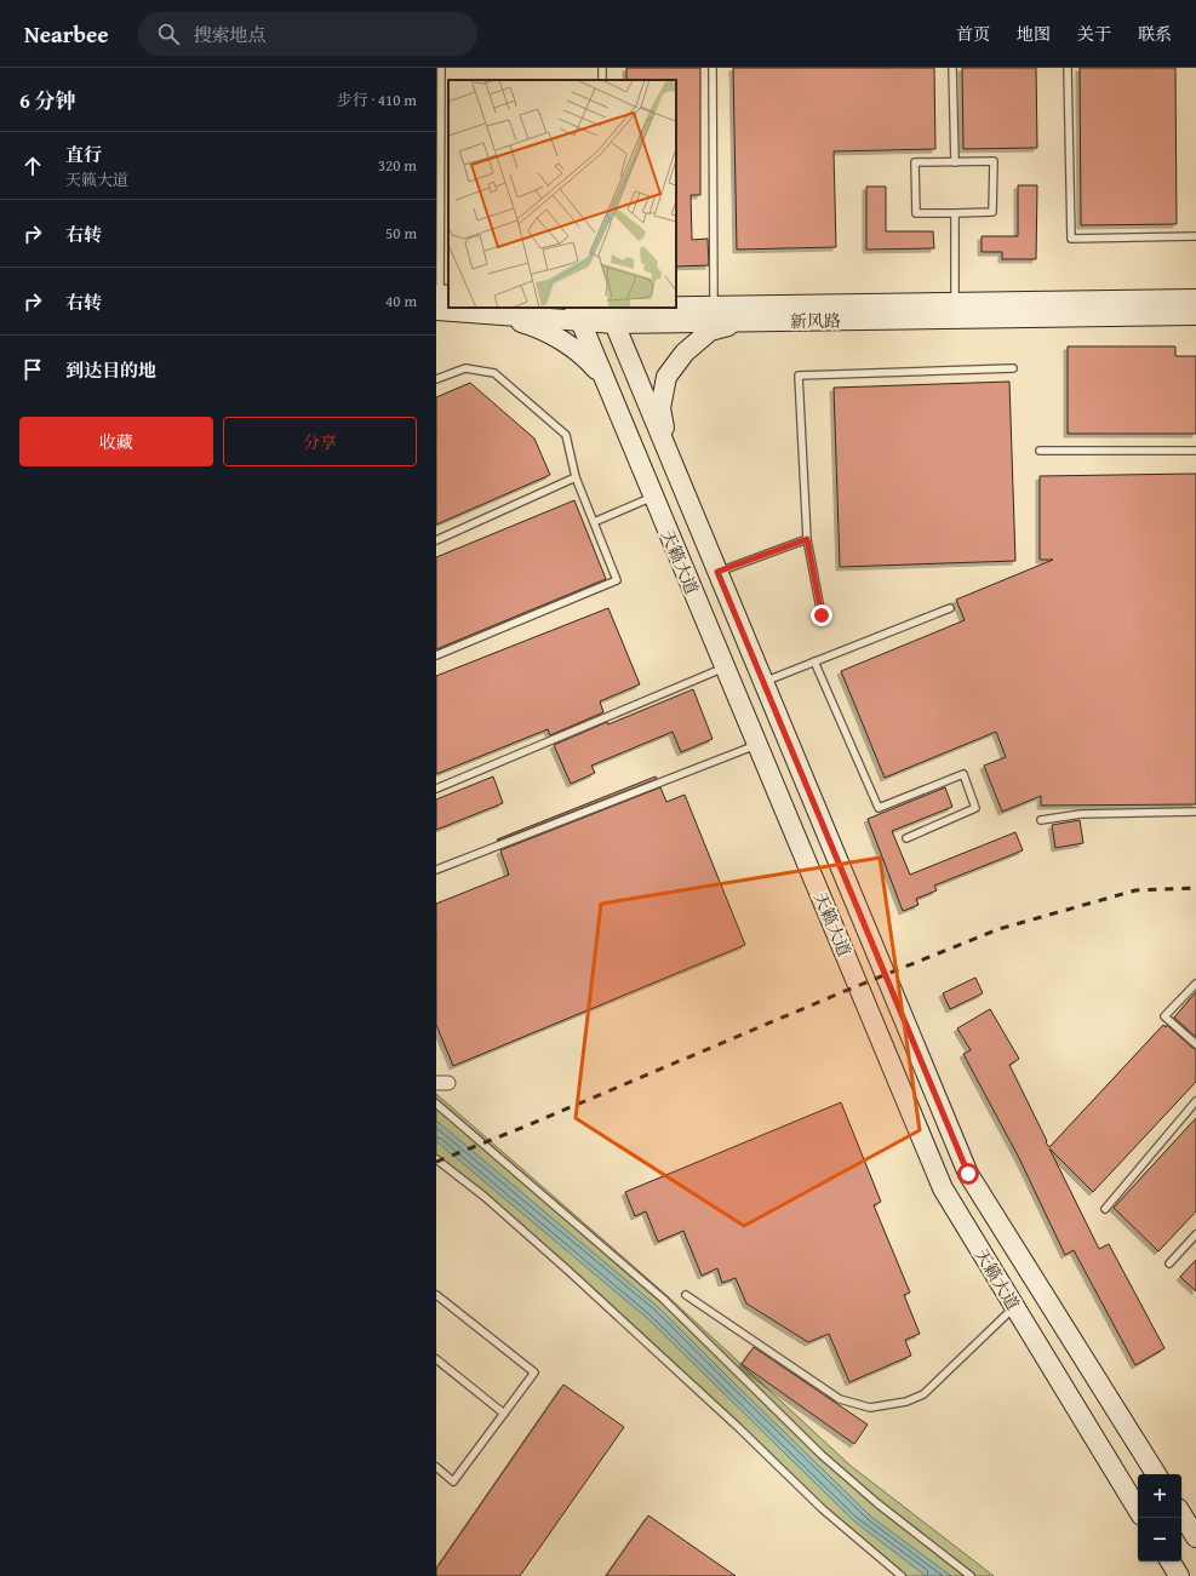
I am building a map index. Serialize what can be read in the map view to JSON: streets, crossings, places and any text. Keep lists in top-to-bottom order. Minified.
{"streets":{"main road":["新风路","天籁大道"]},"crossings":[["新风路","天籁大道"]],"page":{"header":"Nearbee","search":"搜索地点","nav":["首页","地图","关于","联系"],"heading":["6 分钟","步行 · 410 m"],"list":[["直行","天籁大道","320 m"],["右转","50 m"],["右转","40 m"],"到达目的地"],"buttons":["收藏","分享"],"map_buttons":["+","−"]}}
